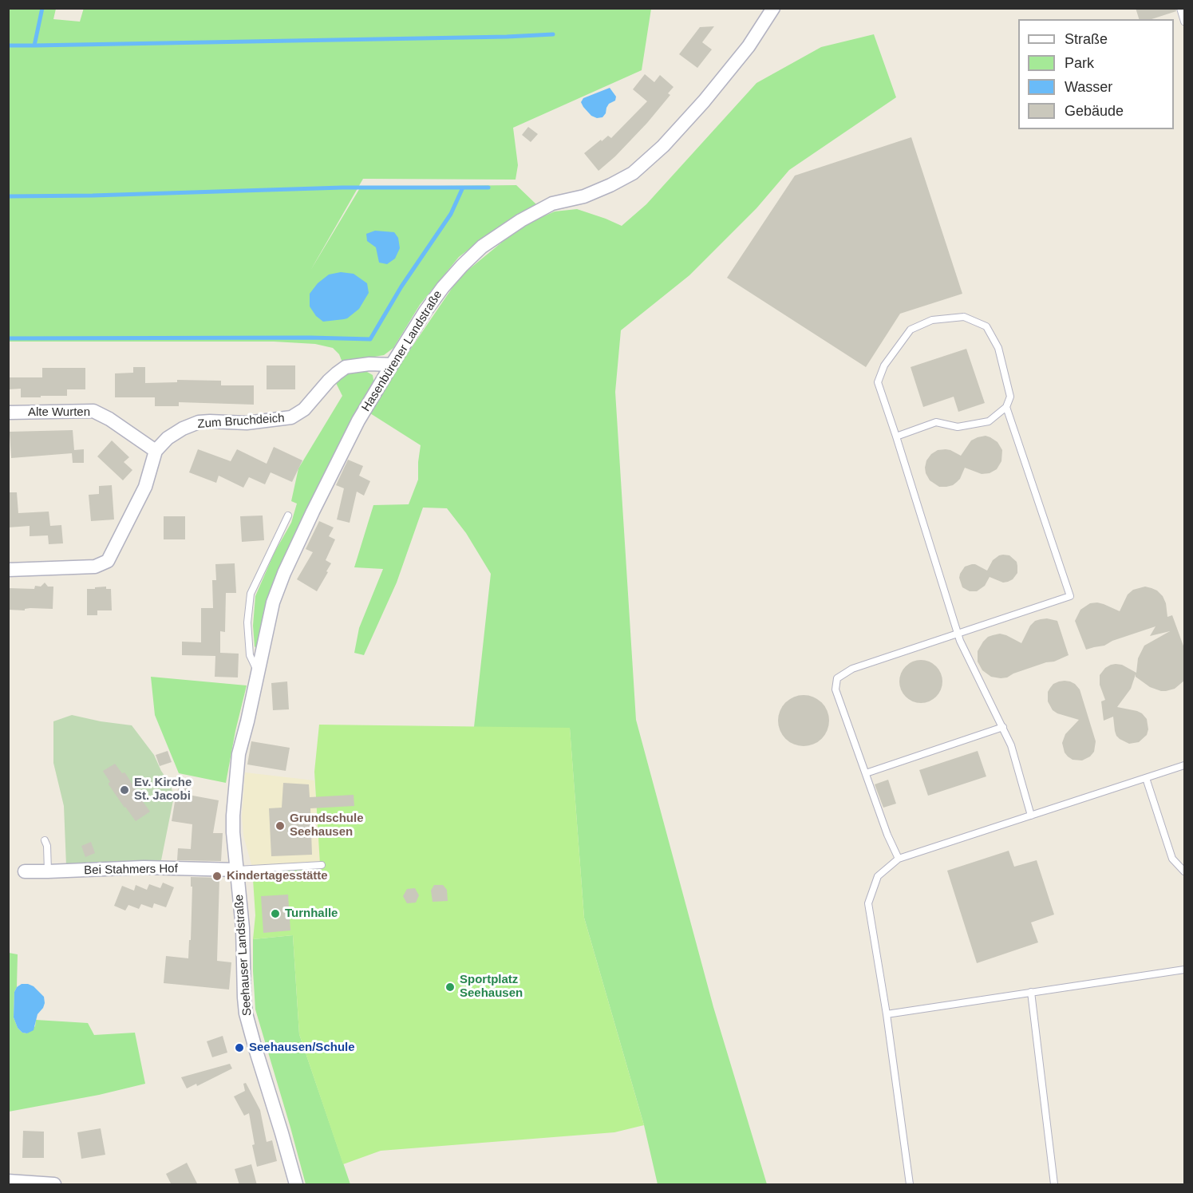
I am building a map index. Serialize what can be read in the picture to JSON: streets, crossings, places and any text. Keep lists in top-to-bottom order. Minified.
{"streets":{"street":["Hasenbürener Landstraße","Alte Wurten","Zum Bruchdeich","Bei Stahmers Hof","Seehauser Landstraße"]},"crossings":[["Hasenbürener Landstraße","Zum Bruchdeich"],["Hasenbürener Landstraße","Seehauser Landstraße"],["Alte Wurten","Zum Bruchdeich"],["Bei Stahmers Hof","Seehauser Landstraße"]],"places":["Ev. Kirche St. Jacobi","Grundschule Seehausen","Kindertagesstätte","Turnhalle","Sportplatz Seehausen","Seehausen/Schule"],"legend":["Straße","Park","Wasser","Gebäude"]}
